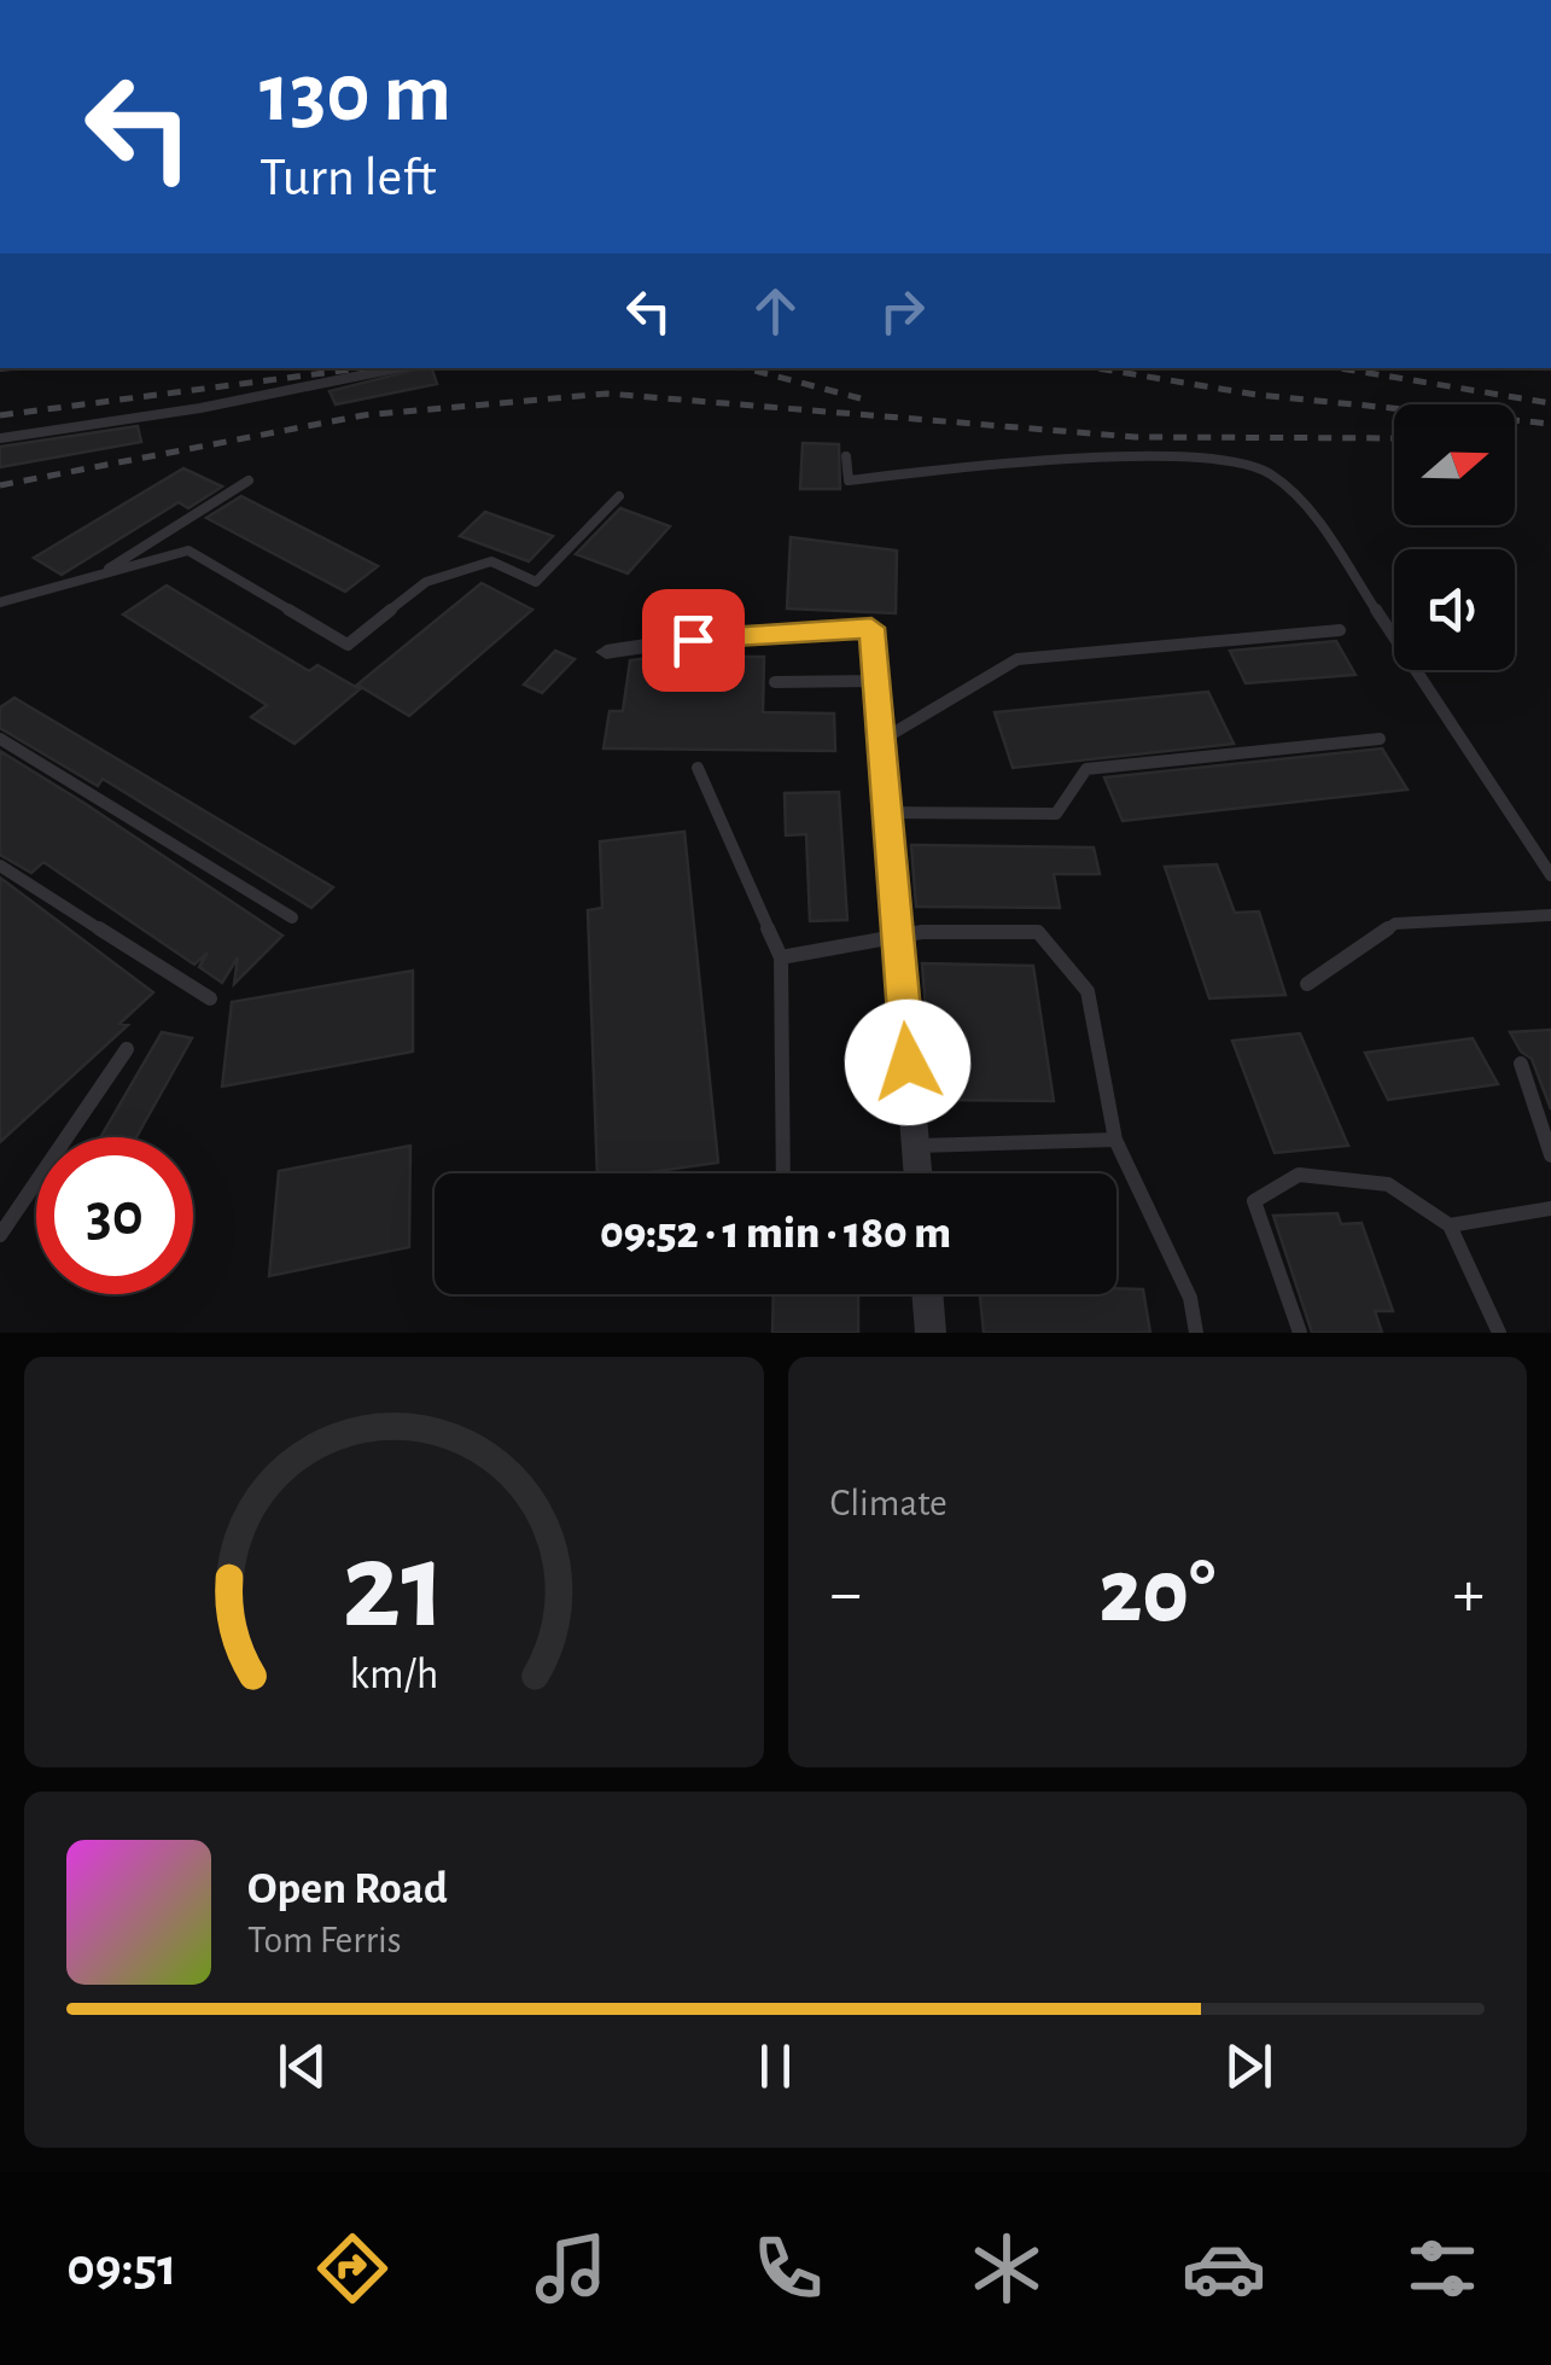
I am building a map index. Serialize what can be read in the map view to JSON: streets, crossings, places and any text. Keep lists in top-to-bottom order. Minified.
{"north":"right","page":{"turn":["130 m","Turn left"],"limit":"30","trip":"09:52 · 1 min · 180 m","tile":"Climate","heat":["−","20°","+"],"song":["Open Road","Tom Ferris"],"tabs":"09:51","gauge":["21","km/h"]}}
